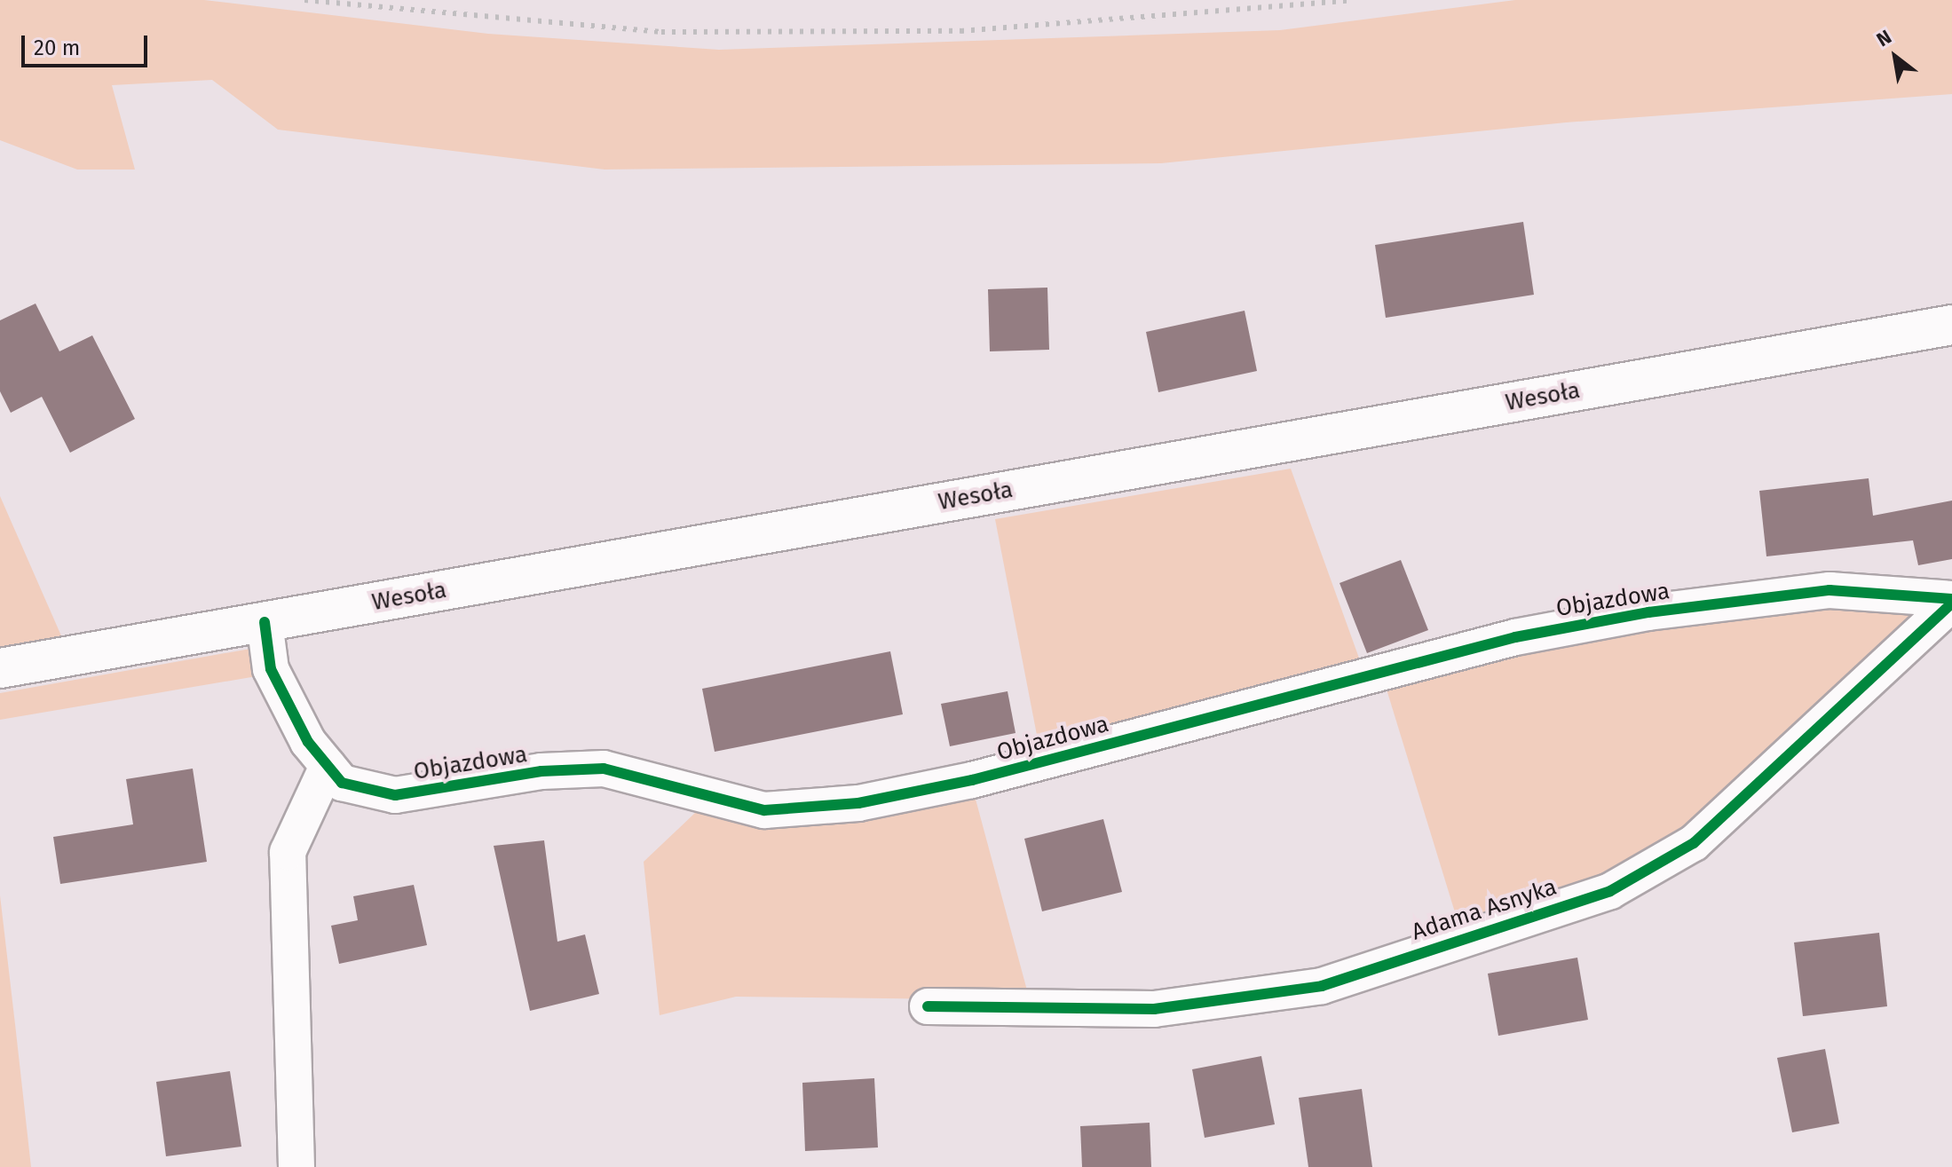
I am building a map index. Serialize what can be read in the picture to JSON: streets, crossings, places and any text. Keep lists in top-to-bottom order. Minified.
{"streets":{"main road":["Wesoła"],"street":["Objazdowa","Adama Asnyka"]},"crossings":[["Wesoła","Objazdowa"],["Objazdowa","Adama Asnyka"]],"scale_bar":"20 m","north":"top left"}
